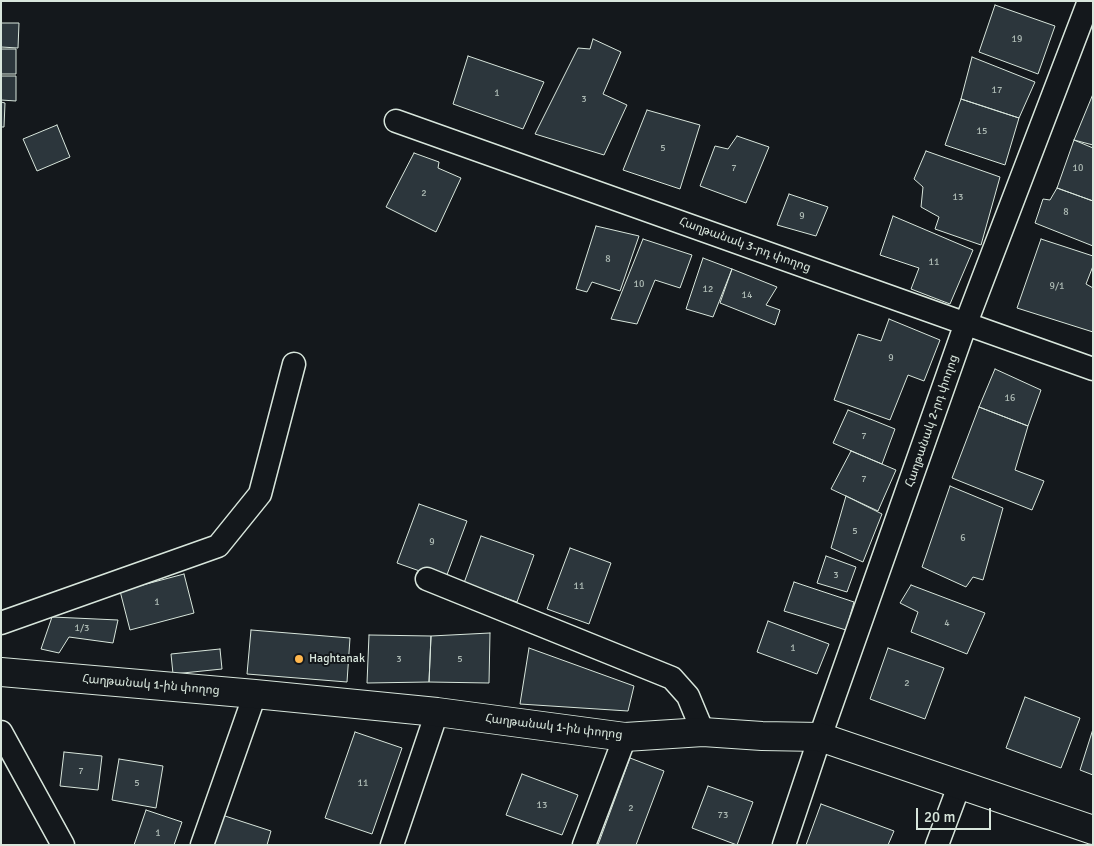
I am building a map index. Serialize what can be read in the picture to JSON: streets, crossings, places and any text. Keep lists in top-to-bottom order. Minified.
{"streets":{"main road":["Հաղթանակ 1-ին փողոց"],"street":["Հաղթանակ 3-րդ փողոց","Հաղթանակ 2-րդ փողոց"]},"crossings":[["Հաղթանակ 3-րդ փողոց","Հաղթանակ 2-րդ փողոց"],["Հաղթանակ 2-րդ փողոց","Հաղթանակ 1-ին փողոց"]],"places":["Haghtanak"],"house_numbers":["19","17","1","3","15","5","7","10","2","13","8","9","8","11","10","9/1","12","14","9","16","7","7","5","6","9","3","11","1","4","1/3","1","3","5","2","7","5","11","13","2","73","1"],"scale_bar":"20 m"}
